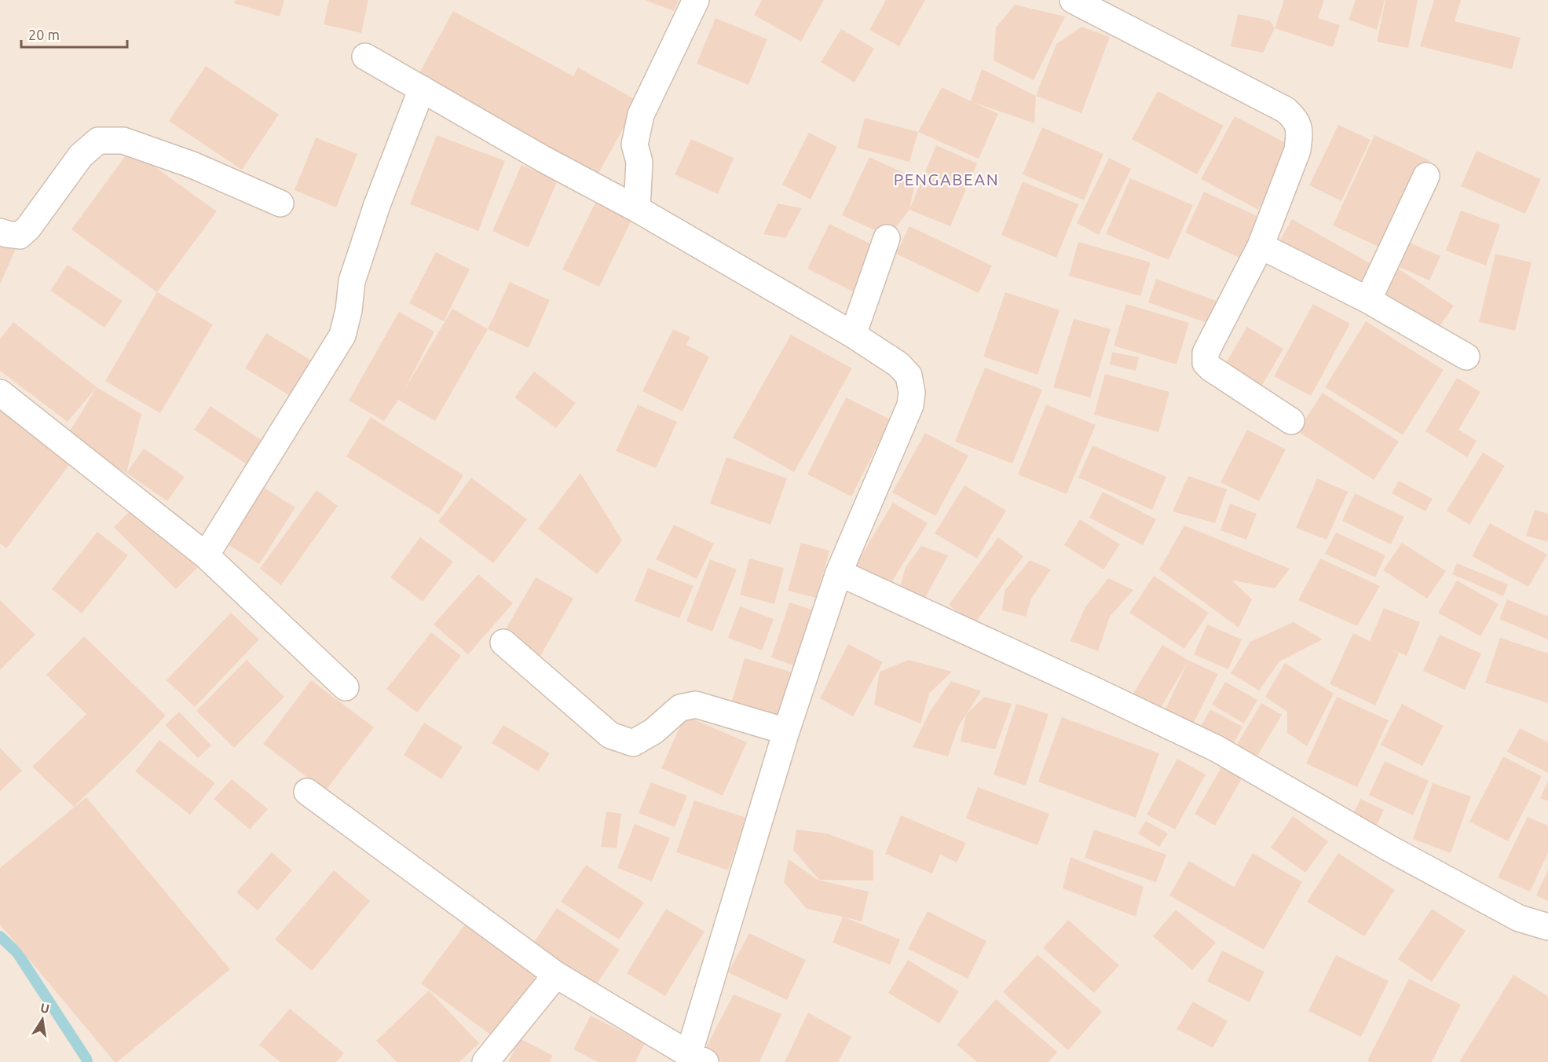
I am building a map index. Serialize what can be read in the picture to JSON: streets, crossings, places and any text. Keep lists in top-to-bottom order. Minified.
{"districts":["PENGABEAN"],"scale_bar":"20 m","north":"top"}
